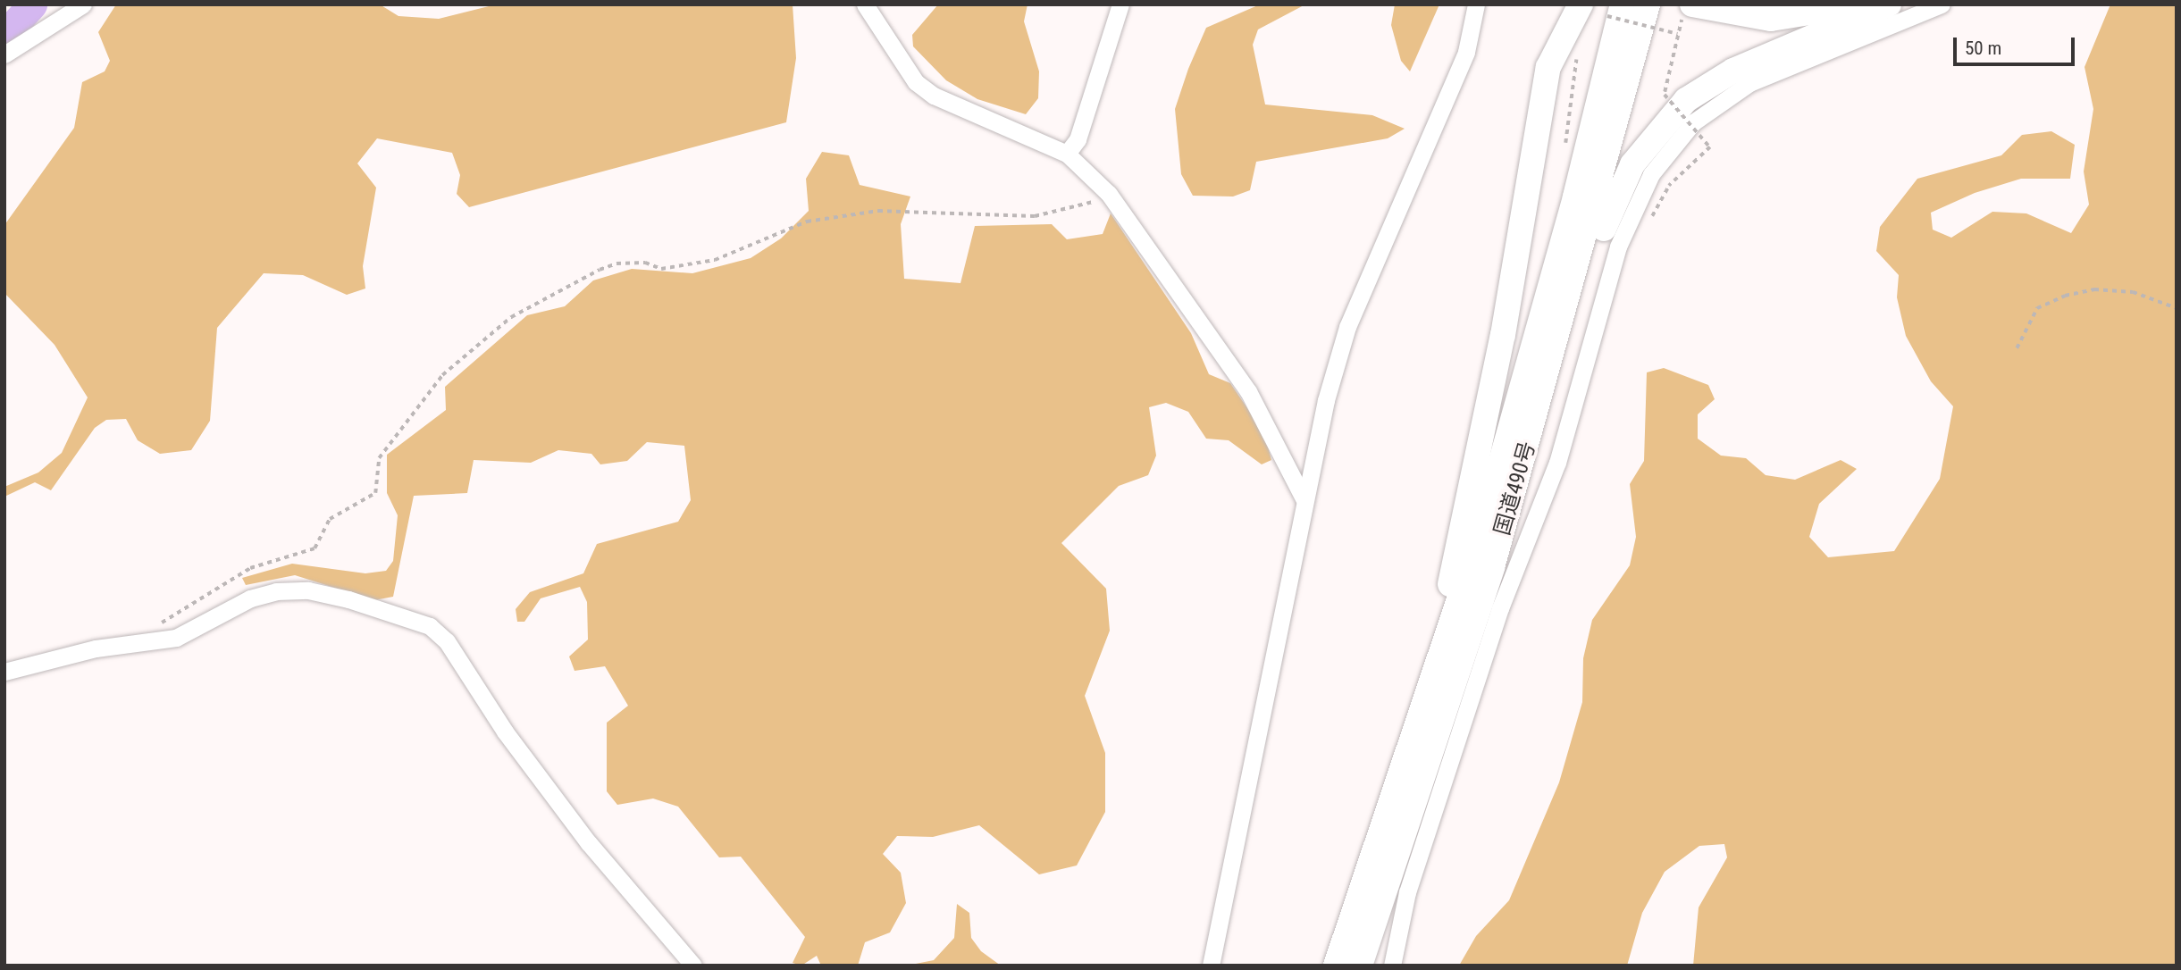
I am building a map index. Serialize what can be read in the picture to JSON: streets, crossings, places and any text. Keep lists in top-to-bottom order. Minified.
{"streets":{"highway":["国道490号"]},"scale_bar":"50 m"}
